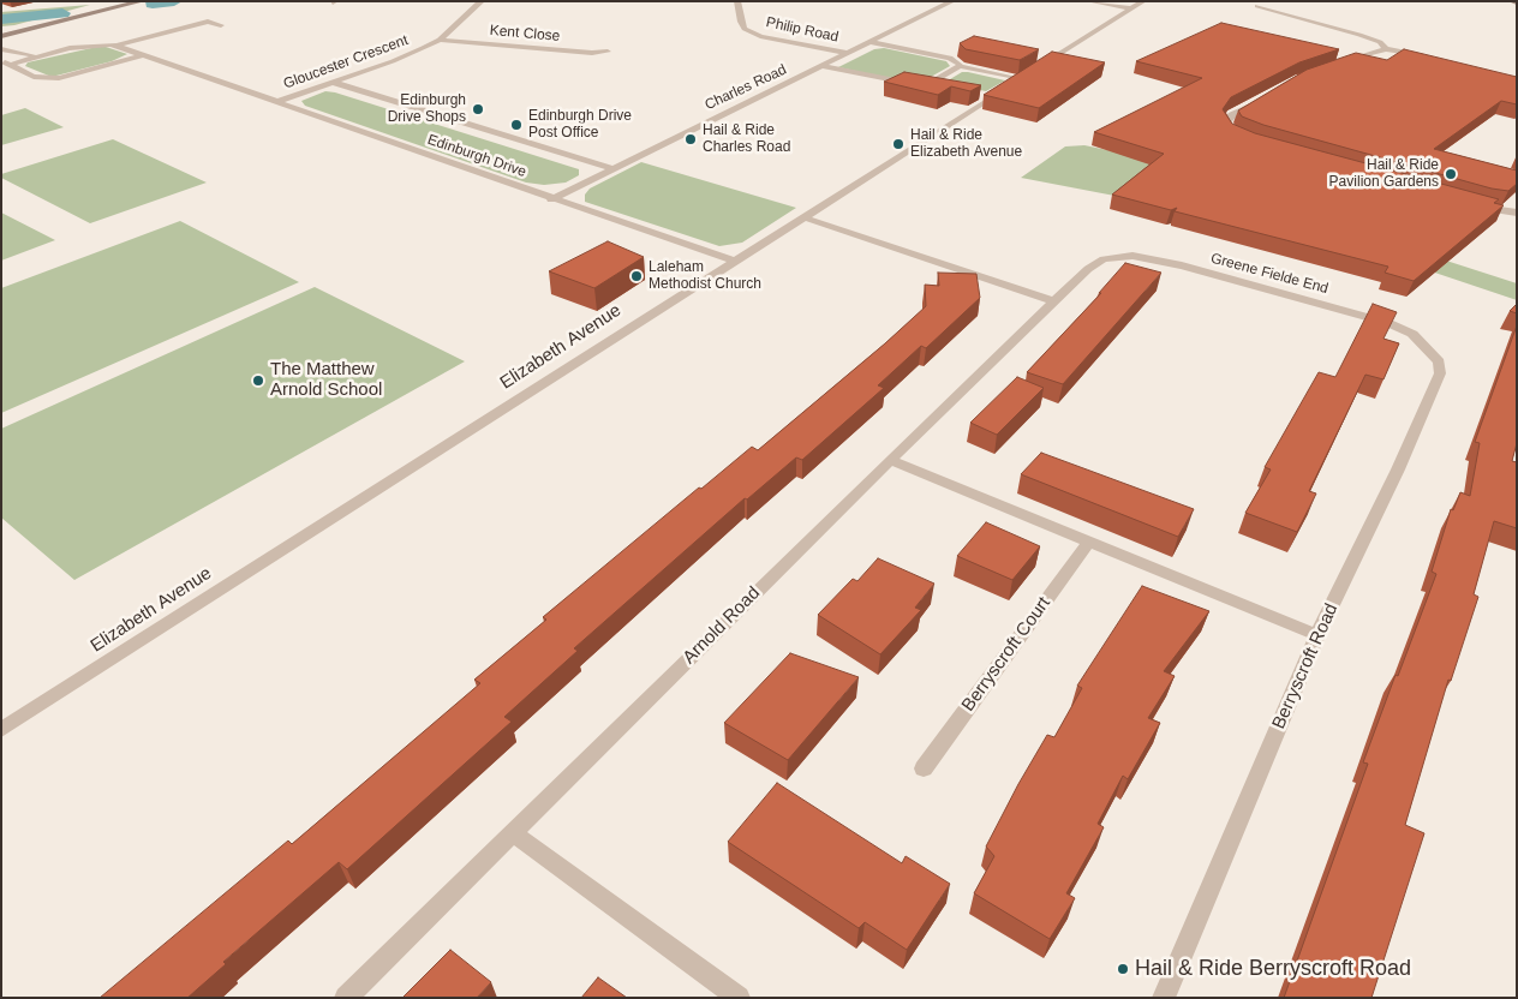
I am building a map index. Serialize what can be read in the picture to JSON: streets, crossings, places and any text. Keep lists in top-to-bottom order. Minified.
{"streets":{"street":["Philip Road","Kent Close","Gloucester Crescent","Charles Road","Edinburgh Drive","Greene Fielde End","Elizabeth Avenue","Arnold Road","Berryscroft Court","Berryscroft Road"]},"crossings":[["Philip Road","Charles Road"],["Kent Close","Gloucester Crescent"],["Gloucester Crescent","Edinburgh Drive"],["Charles Road","Edinburgh Drive"],["Edinburgh Drive","Elizabeth Avenue"],["Greene Fielde End","Arnold Road"],["Greene Fielde End","Berryscroft Road"]],"places":["Edinburgh Drive Shops","Edinburgh Drive Post Office","Hail & Ride Charles Road","Hail & Ride Elizabeth Avenue","Hail & Ride Pavilion Gardens","Laleham Methodist Church","The Matthew Arnold School","Hail & Ride Berryscroft Road"]}
